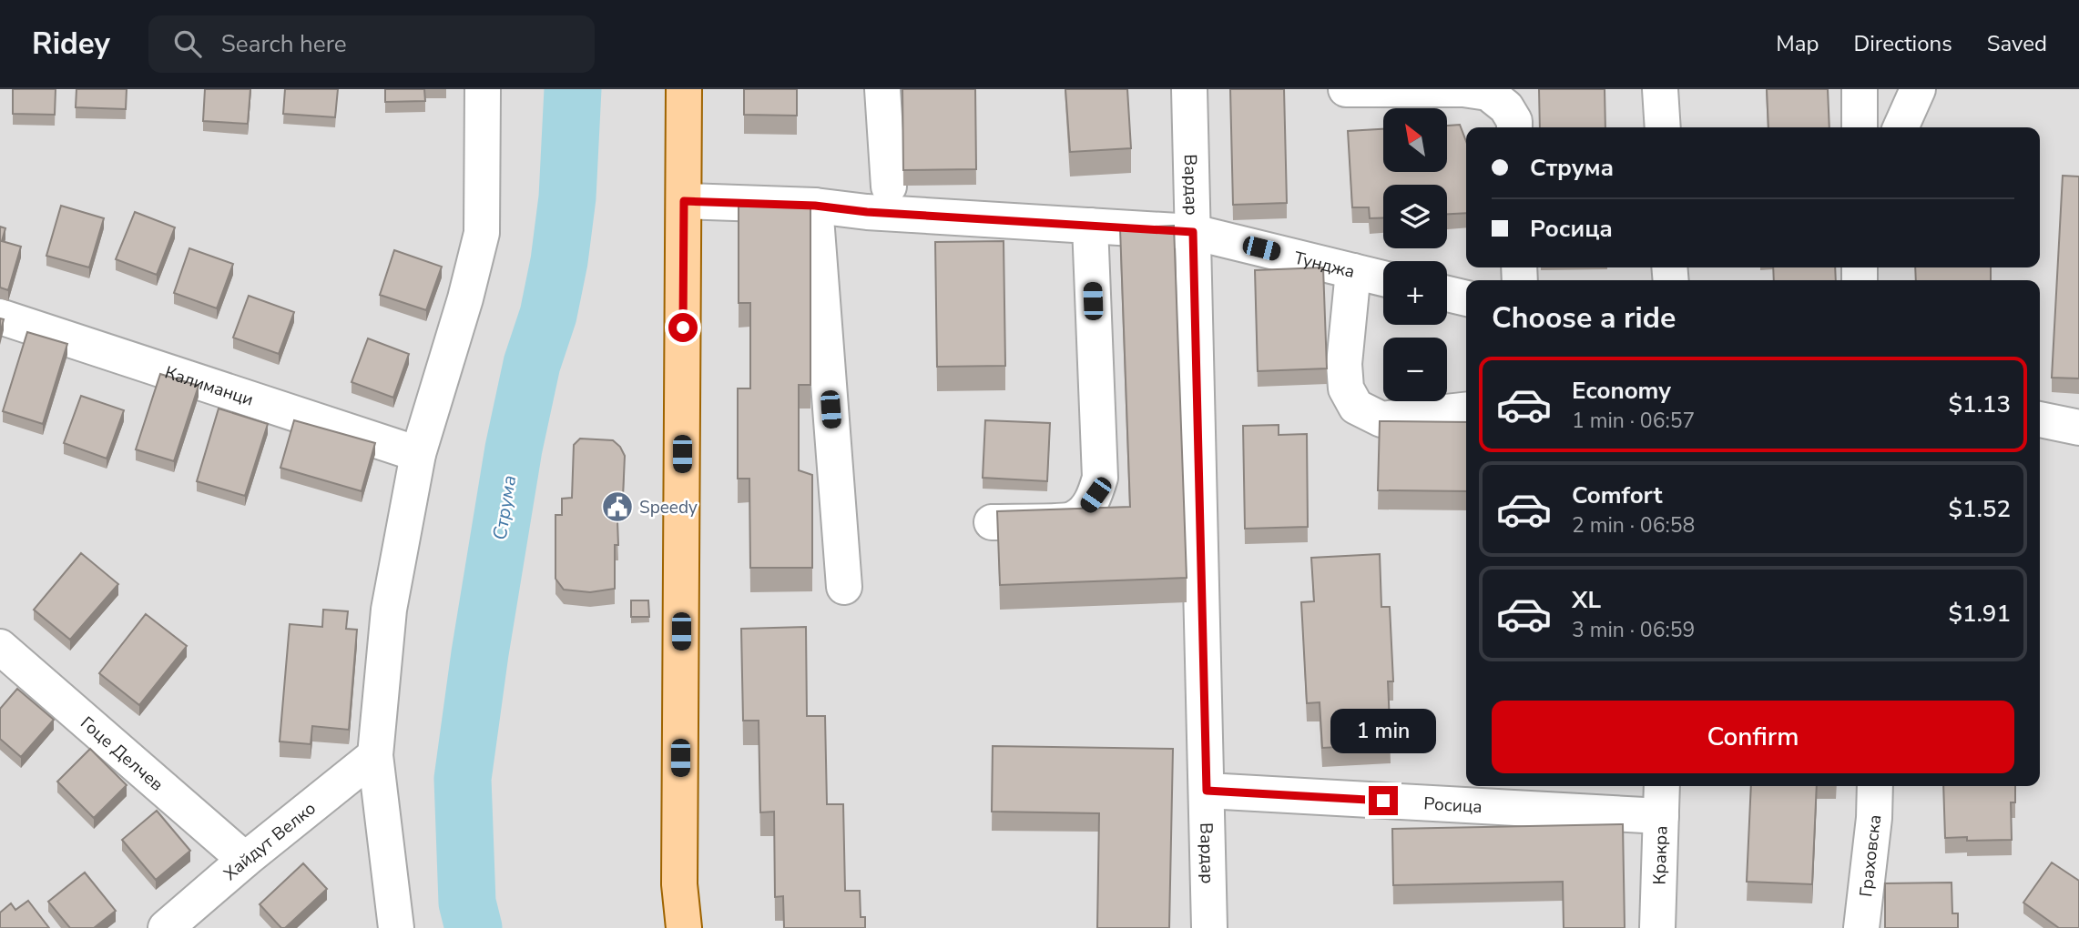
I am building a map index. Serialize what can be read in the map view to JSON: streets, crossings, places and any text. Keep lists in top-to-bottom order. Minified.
{"streets":{"street":["Вардар","Тунджа","Калиманци","Гоце Делчев","Росица","Хайдут Велко","Кракра","Граховска"]},"crossings":[["Вардар","Тунджа"],["Вардар","Росица"],["Гоце Делчев","Хайдут Велко"],["Росица","Кракра"]],"water":["Струма"],"places":{"public building":["Speedy"]},"north":"top left","page":{"header":"Ridey","search":"Search here","nav":["Map","Directions","Saved"],"map_buttons":["+","−"],"banner":["Струма","Росица"],"heading":"Choose a ride","list":[{"name":"Economy","note":"1 min · 06:57","value":"$1.13"},{"name":"Comfort","note":"2 min · 06:58","value":"$1.52"},{"name":"XL","note":"3 min · 06:59","value":"$1.91"}],"buttons":"Confirm","bubble":"1 min"}}
